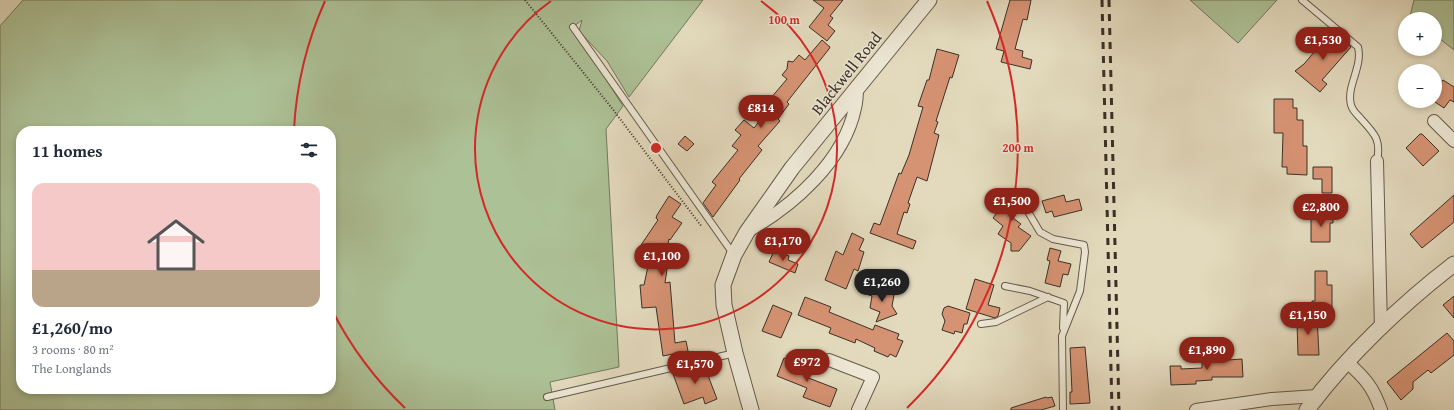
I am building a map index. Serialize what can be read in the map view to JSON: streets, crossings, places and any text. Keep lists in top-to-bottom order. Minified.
{"streets":{"street":["Blackwell Road"]},"page":{"map_buttons":["+","−"],"price":["£1,530","£814","£1,500","£2,800","£1,170","£1,100","£1,260","£1,150","£1,890","£972","£1,570"],"heading":"11 homes","list":[{"name":"£1,260/mo","note":"3 rooms · 80 m² · The Longlands"}]},"rings":["100 m","200 m"]}
